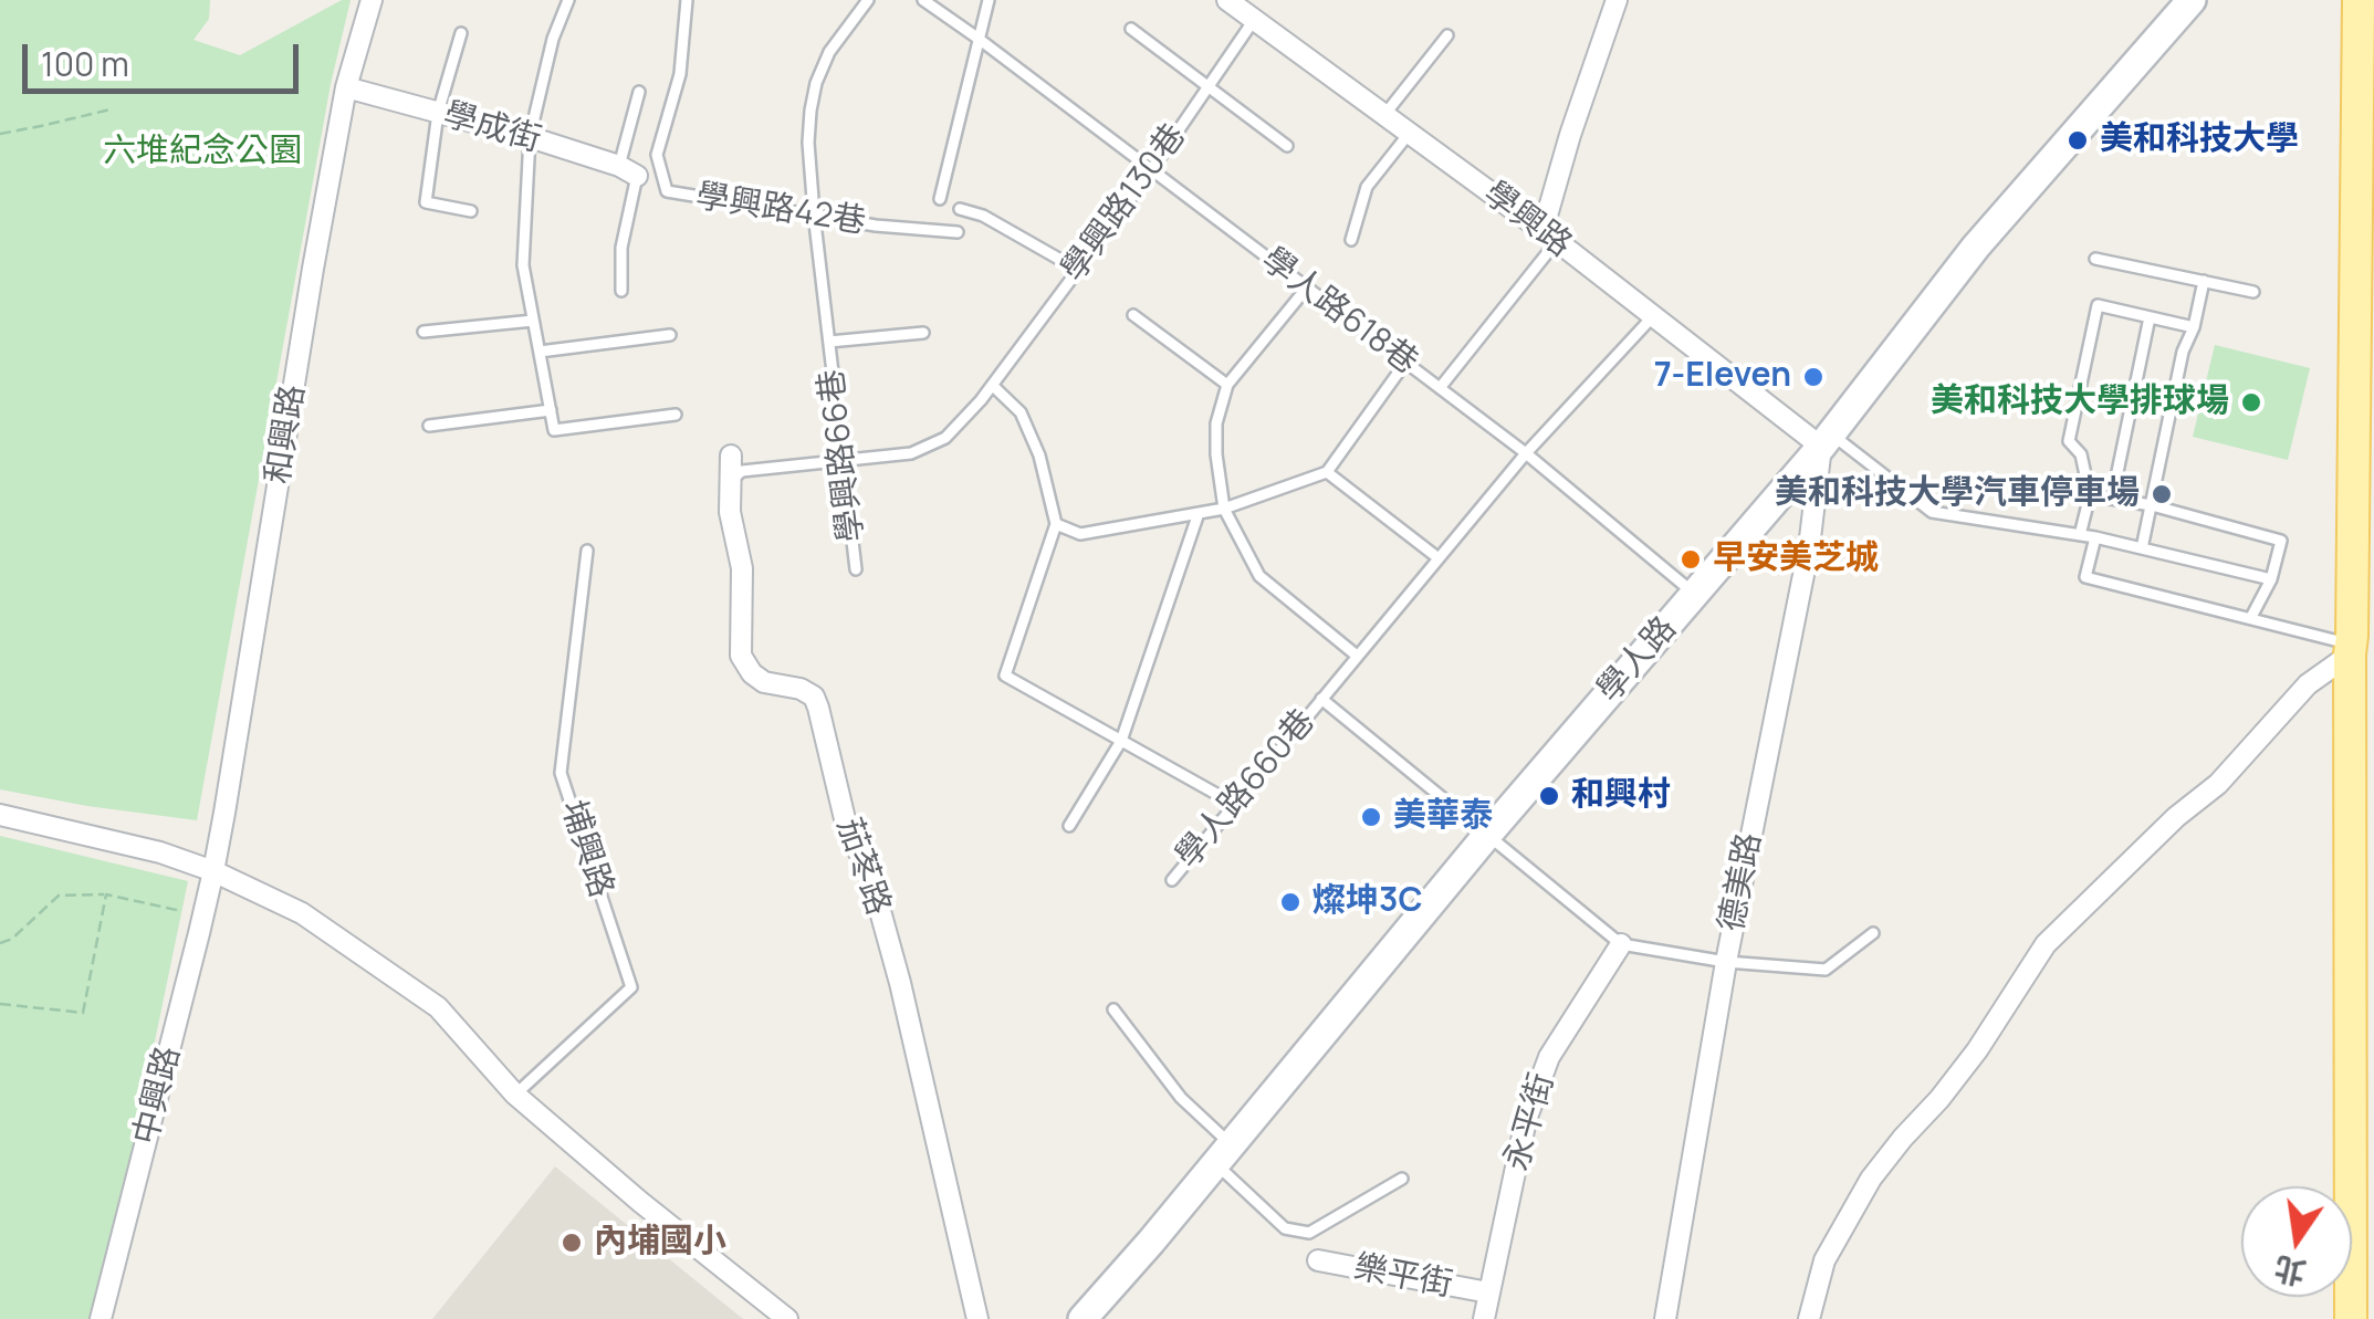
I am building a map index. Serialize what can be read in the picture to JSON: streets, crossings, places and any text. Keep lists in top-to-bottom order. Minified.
{"streets":{"main road":["學人路"],"street":["學成街","學興路","和興路","茄苳路","德美路","中興路","永平街","樂平街"],"lane":["學興路130巷","學興路42巷","學人路618巷","學興路66巷","學人路660巷","埔興路"]},"crossings":[["學成街","和興路"],["學興路130巷","學興路"],["學興路130巷","學人路618巷"],["學興路130巷","學興路66巷"],["學興路130巷","茄苳路"],["學興路42巷","學興路66巷"],["學興路","學人路"],["學興路","德美路"],["學人路618巷","學人路"],["學人路618巷","學人路660巷"],["和興路","中興路"],["學人路","學人路660巷"],["學人路","德美路"],["學人路660巷","永平街"],["永平街","樂平街"]],"parks":["六堆紀念公園"],"places":["美和科技大學","7-Eleven","美和科技大學排球場","美和科技大學汽車停車場","早安美芝城","和興村","美華泰","燦坤3C","內埔國小"],"scale_bar":"100 m","north":"bottom"}
